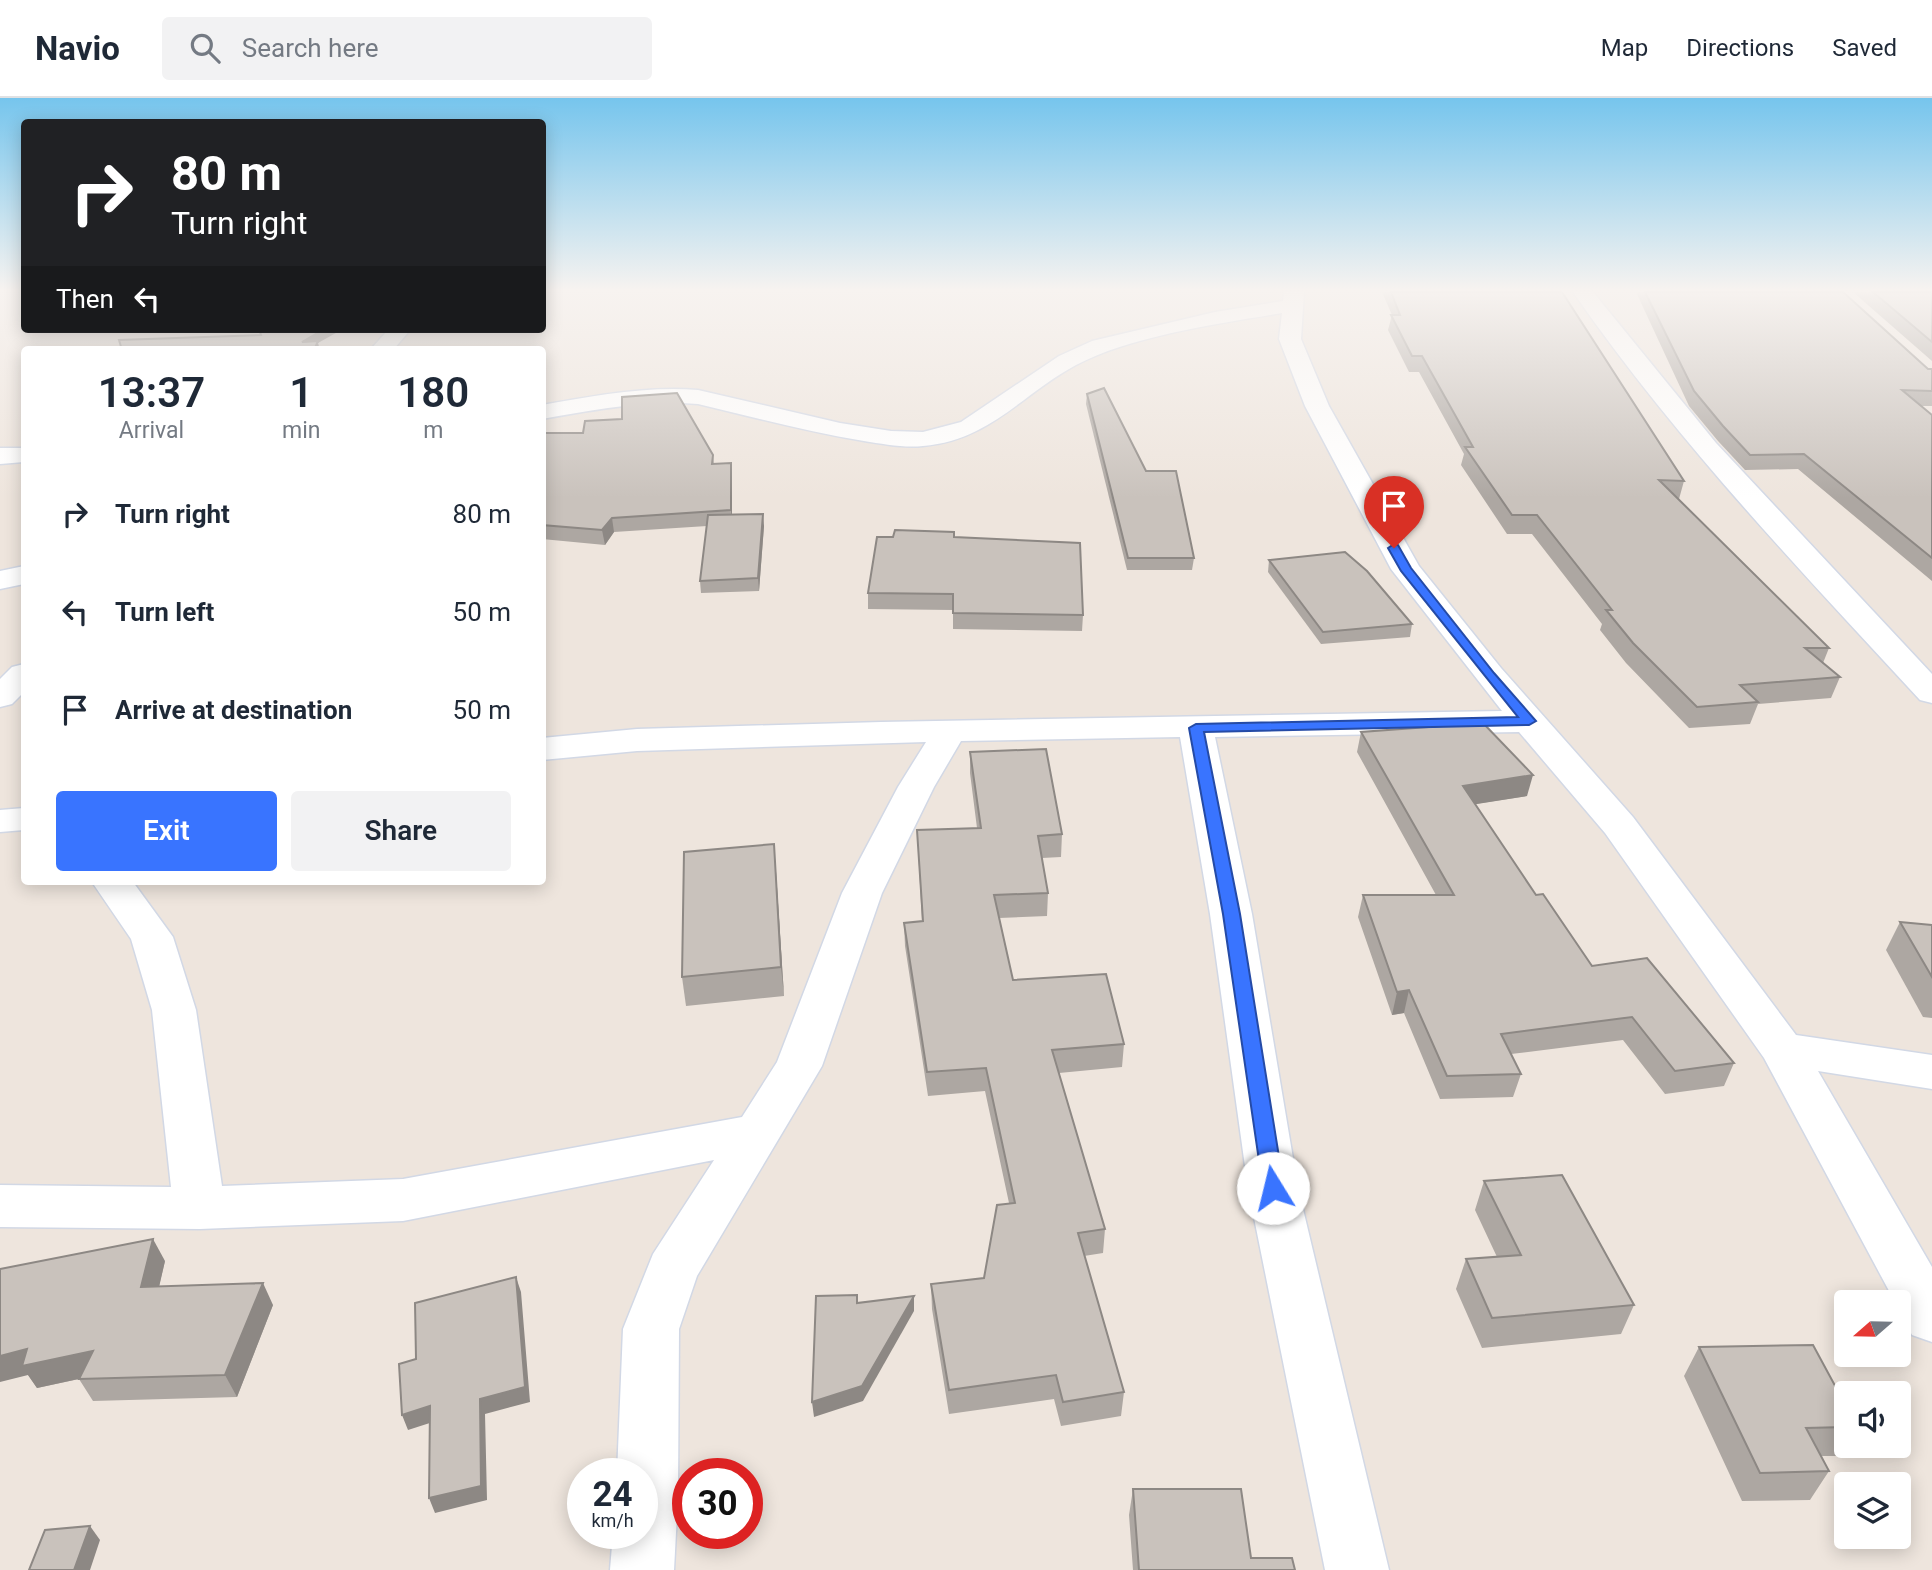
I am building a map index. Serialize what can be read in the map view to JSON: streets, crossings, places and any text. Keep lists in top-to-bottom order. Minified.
{"north":"left","page":{"header":"Navio","search":"Search here","nav":["Map","Directions","Saved"],"turn":["80 m","Turn right"],"then":"Then","eta":["13:37","Arrival","1","min","180","m"],"list":[{"name":"Turn right","value":"80 m"},{"name":"Turn left","value":"50 m"},{"name":"Arrive at destination","value":"50 m"}],"buttons":["Exit","Share"],"speed":"24 km/h","limit":"30"}}
